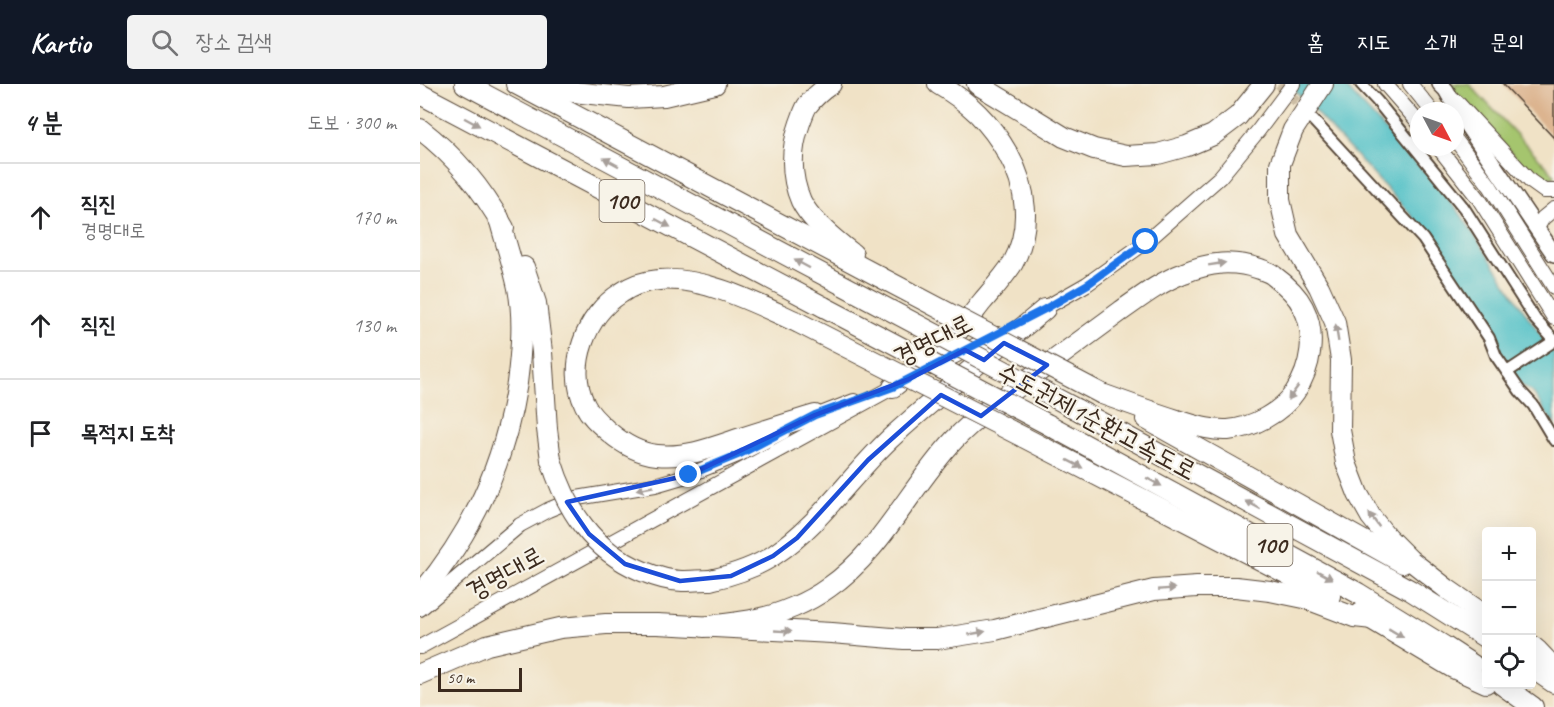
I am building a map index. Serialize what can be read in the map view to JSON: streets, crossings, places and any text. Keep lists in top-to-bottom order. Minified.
{"streets":{"highway":["100","수도권제1순환고속도로"],"street":["경명대로"]},"scale_bar":"50 m","north":"bottom right","page":{"header":"Kartio","search":"장소 검색","nav":["홈","지도","소개","문의"],"heading":["4 분","도보 · 300 m"],"list":[["직진","경명대로","170 m"],["직진","130 m"],"목적지 도착"],"map_buttons":["+","−"],"scale":"50 m"}}
